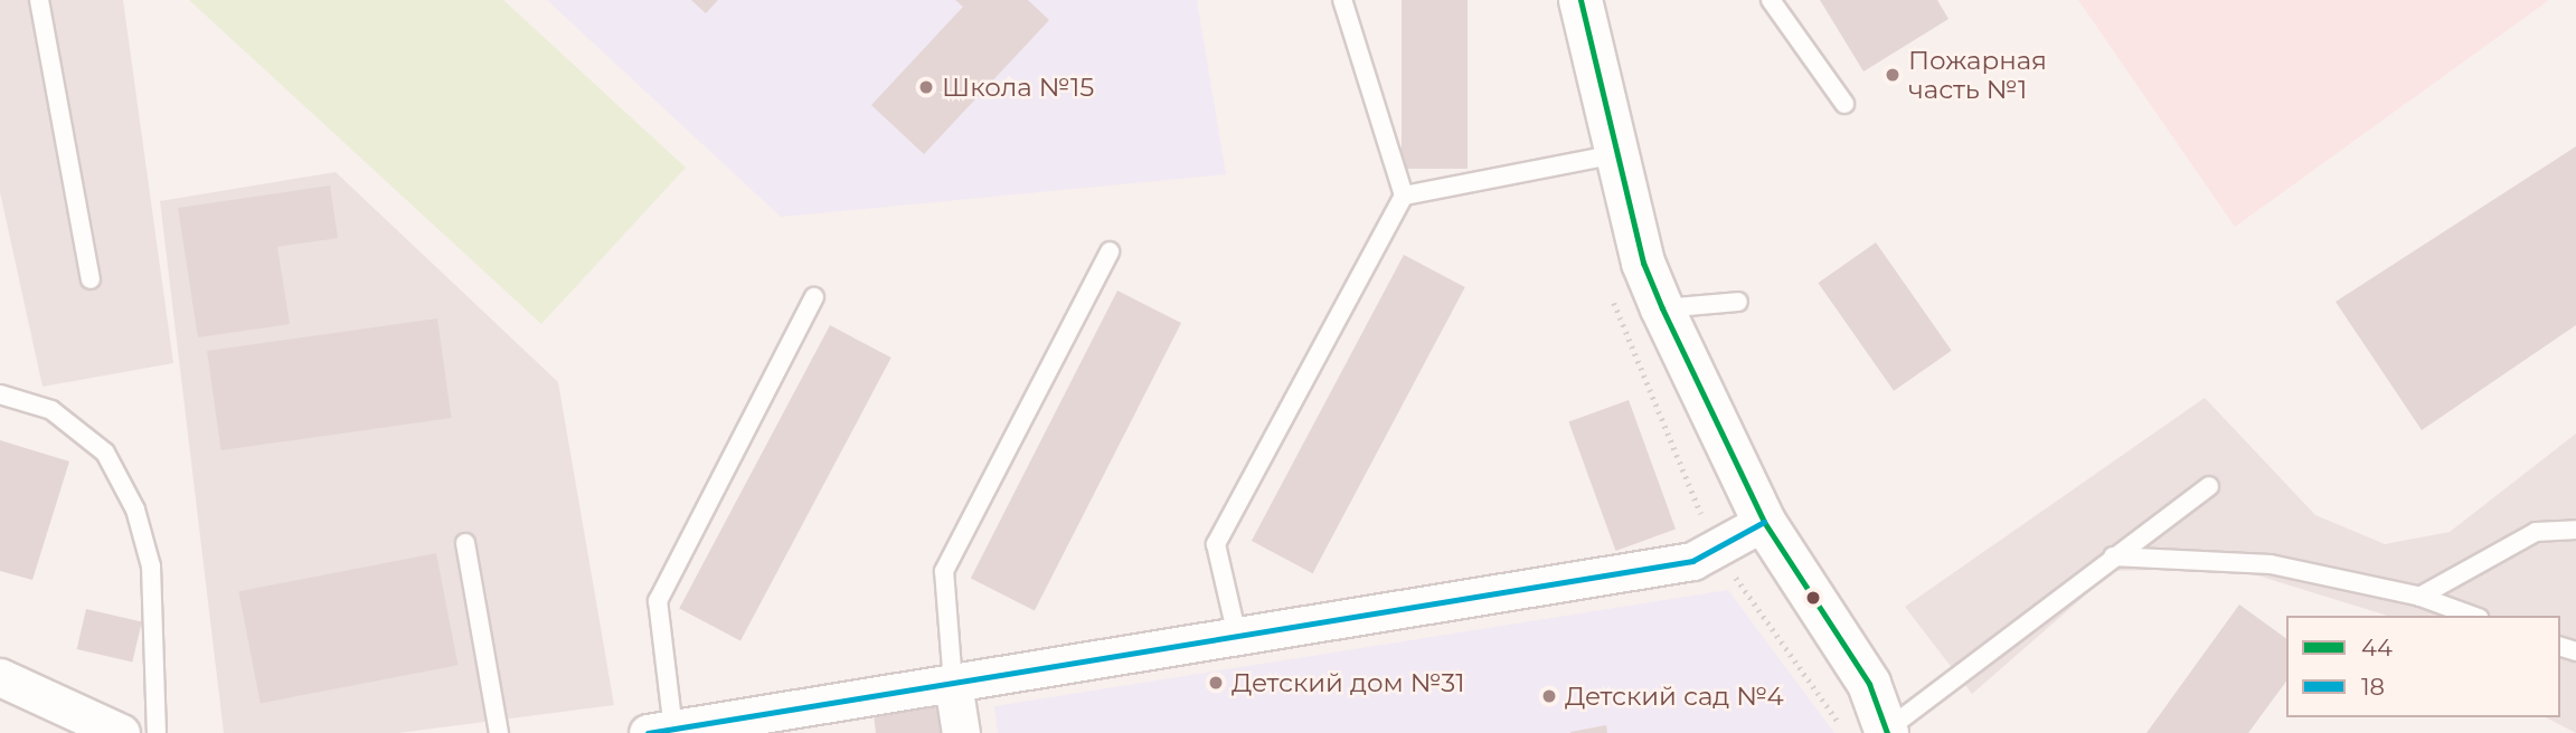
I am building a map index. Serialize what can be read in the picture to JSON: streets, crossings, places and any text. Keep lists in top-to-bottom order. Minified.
{"places":["Пожарная часть №1","Школа №15","Детский дом №31","Детский сад №4"],"lines":["transit line 44","transit line 18"],"legend":["44","18"]}
